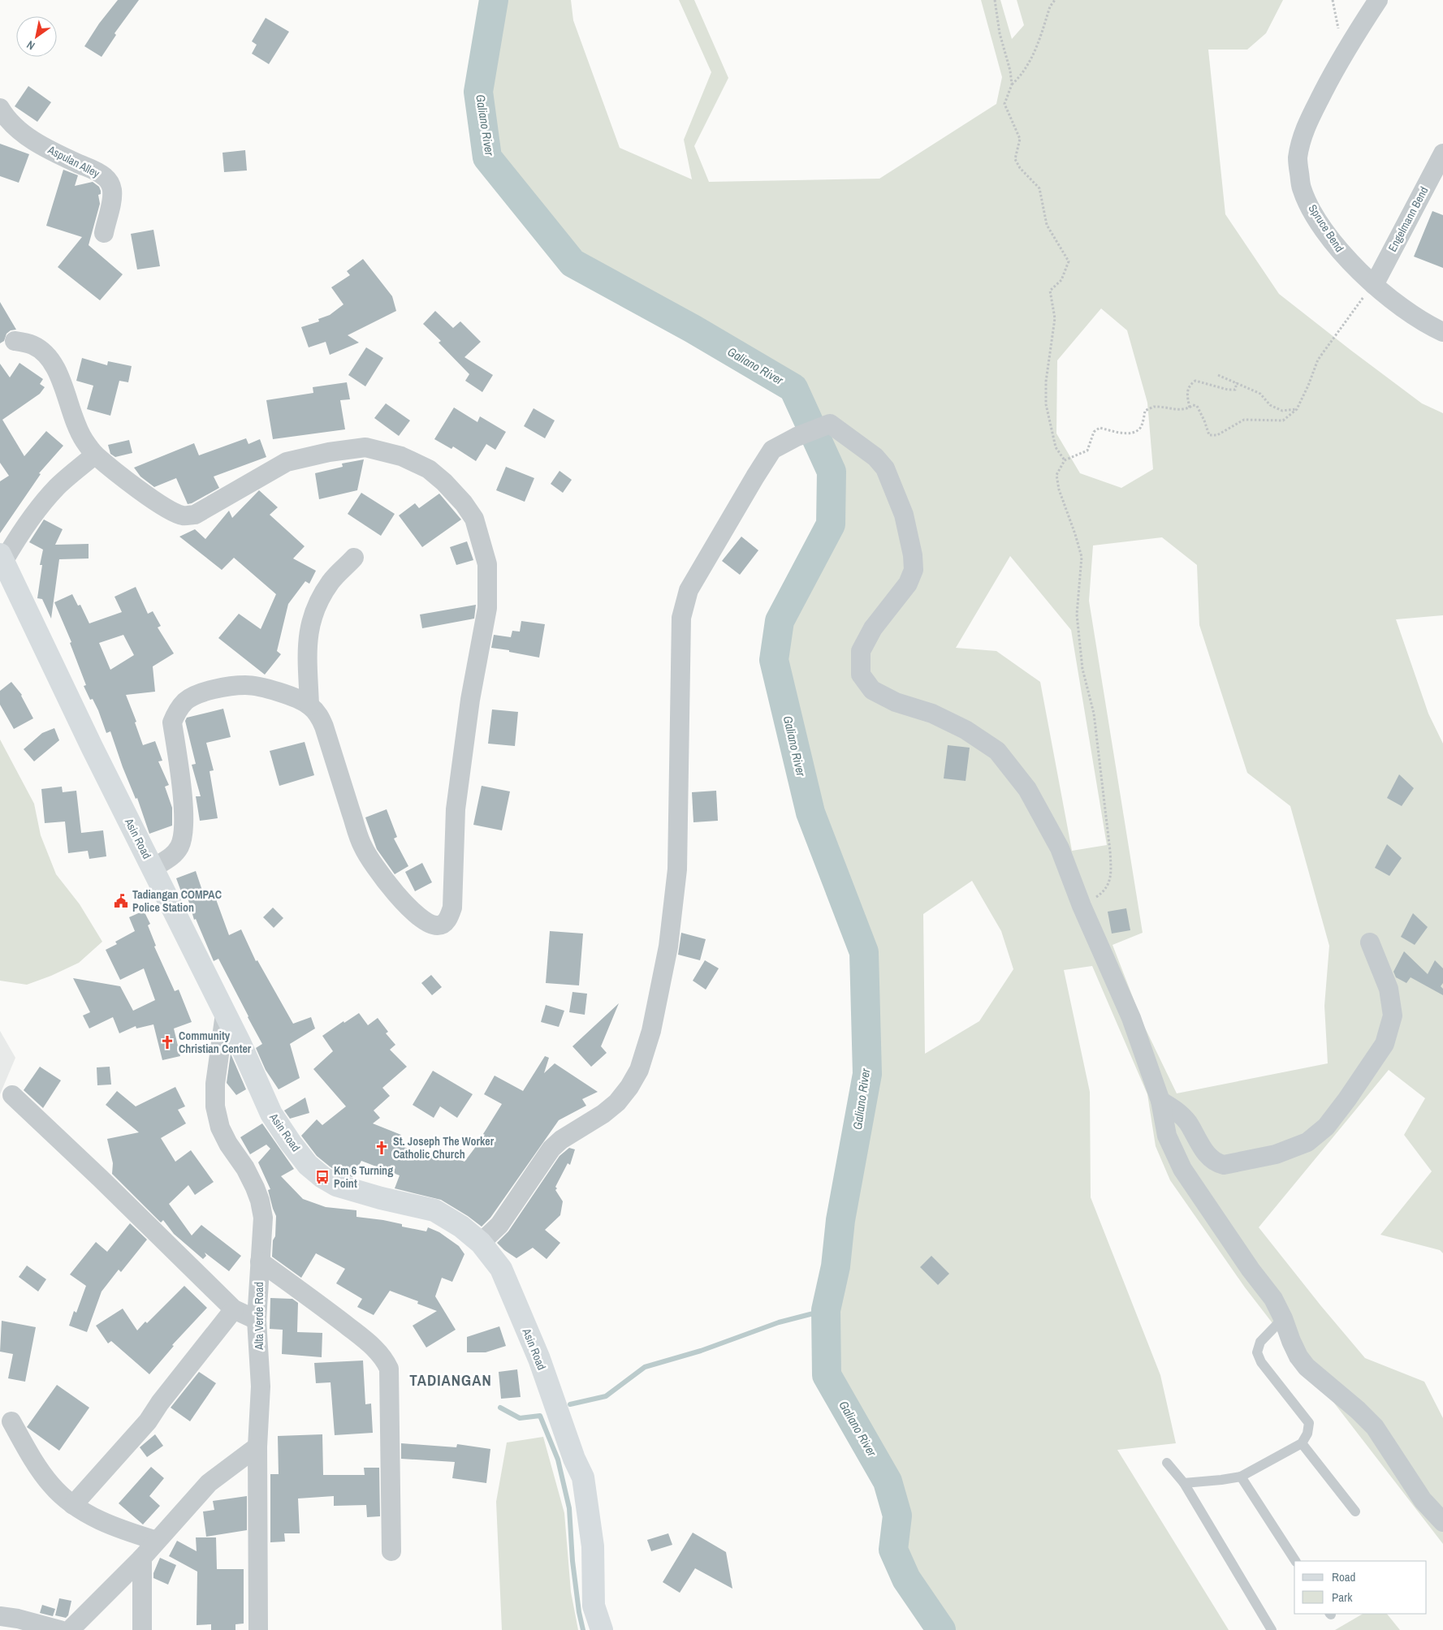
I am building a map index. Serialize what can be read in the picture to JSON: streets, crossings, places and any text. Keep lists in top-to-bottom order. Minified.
{"streets":{"main road":["Asin Road"],"street":["Aspulan Alley","Engelmann Bend","Spruce Bend","Alta Verde Road"]},"crossings":[["Engelmann Bend","Spruce Bend"],["Asin Road","Alta Verde Road"]],"districts":["TADIANGAN"],"water":["Galiano River"],"places":{"public building":["Tadiangan COMPAC Police Station"],"church":["Community Christian Center","St. Joseph The Worker Catholic Church"],"bus stop":["Km 6 Turning Point"]},"legend":["Road","Park"],"north":"bottom left"}
